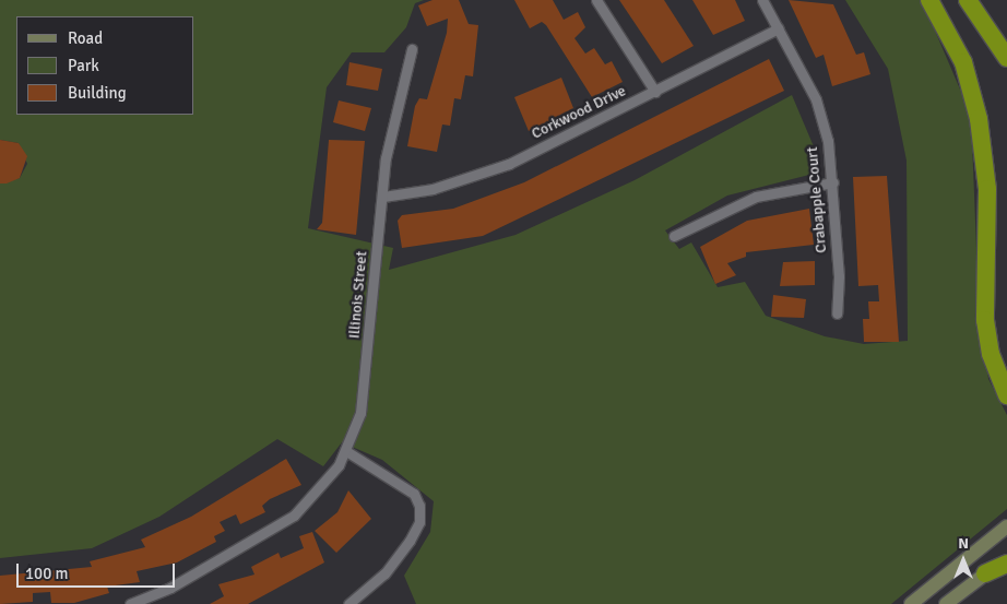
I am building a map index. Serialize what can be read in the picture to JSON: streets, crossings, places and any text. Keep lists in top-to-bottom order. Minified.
{"streets":{"street":["Corkwood Drive","Crabapple Court","Illinois Street"]},"crossings":[["Corkwood Drive","Crabapple Court"],["Corkwood Drive","Illinois Street"]],"legend":["Road","Park","Building"],"scale_bar":"100 m","north":"top"}
